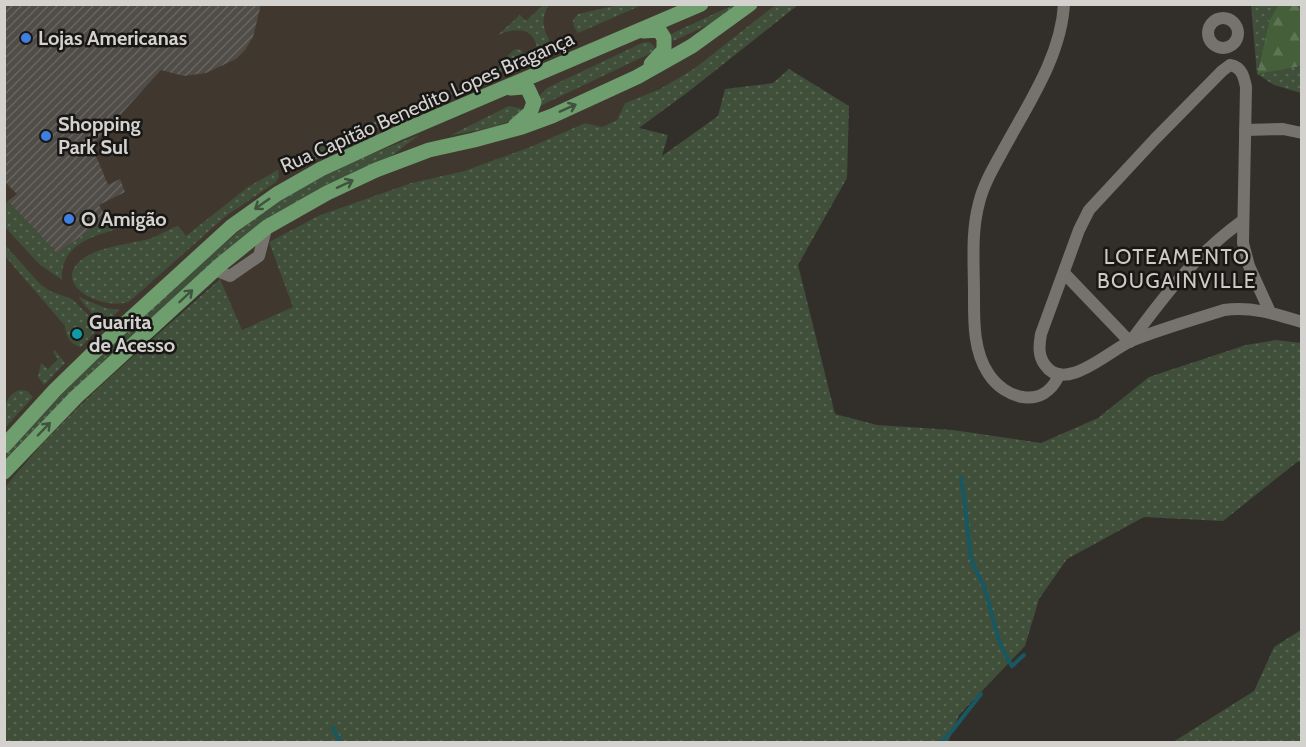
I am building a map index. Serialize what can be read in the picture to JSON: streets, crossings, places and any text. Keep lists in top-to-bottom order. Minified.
{"streets":{"main road":["Rua Capitão Benedito Lopes Bragança"]},"districts":["LOTEAMENTO BOUGAINVILLE"],"places":["Lojas Americanas","Shopping Park Sul","O Amigão","Guarita de Acesso"]}
